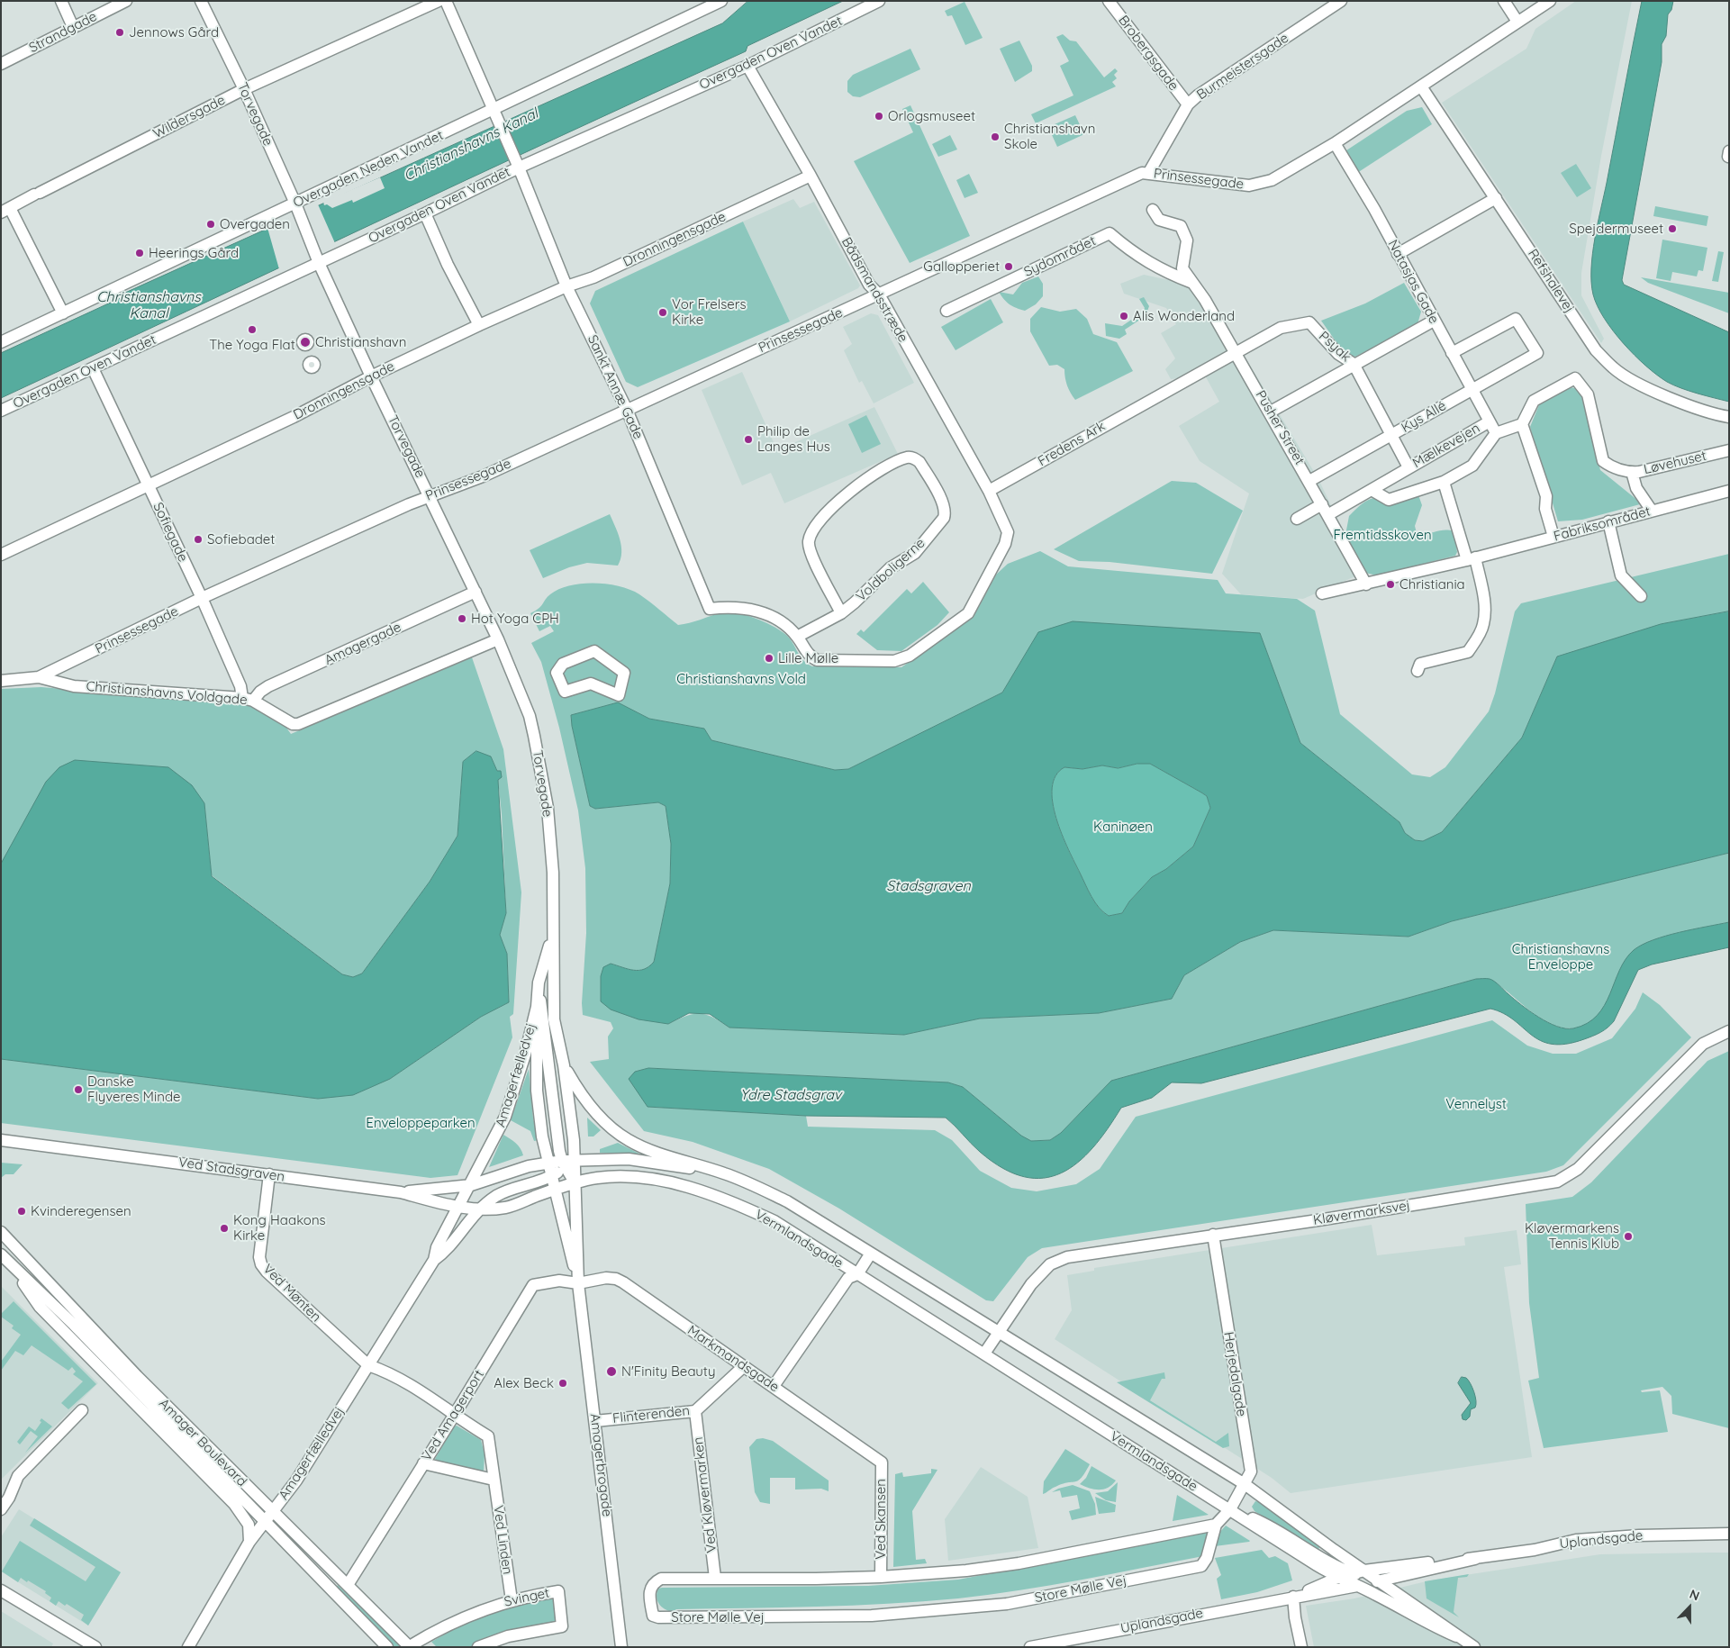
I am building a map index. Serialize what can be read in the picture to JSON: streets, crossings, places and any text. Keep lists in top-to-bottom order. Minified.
{"streets":{"street":["Strandgade","Overgaden Oven Vandet","Brobergsgade","Burmeistersgade","Torvegade","Wildersgade","Overgaden Neden Vandet","Prinsessegade","Dronningensgade","Sydområdet","Refshalevej","Natasjas Gade","Bådsmandsstræde","Psyak","Sankt Annæ Gade","Kys Allé","Pusher Street","Fredens Ark","Mælkevejen","Løvehuset","Fabriksområdet","Sofiegade","Voldboligerne","Amagergade","Christianshavns Voldgade","Amagerfælledvej","Ved Stadsgraven","Kløvermarksvej","Vermlandsgade","Ved Mønten","Markmandsgade","Herjedalgade","Flinterenden","Ved Amagerport","Amager Boulevard","Amagerbrogade","Ved Kløvermarken","Ved Skansen","Ved Linden","Uplandsgade","Store Mølle Vej","Svinget"]},"crossings":[["Overgaden Oven Vandet","Torvegade"],["Overgaden Oven Vandet","Bådsmandsstræde"],["Overgaden Oven Vandet","Sankt Annæ Gade"],["Overgaden Oven Vandet","Sofiegade"],["Brobergsgade","Burmeistersgade"],["Burmeistersgade","Prinsessegade"],["Torvegade","Wildersgade"],["Torvegade","Overgaden Neden Vandet"],["Torvegade","Prinsessegade"],["Torvegade","Dronningensgade"],["Torvegade","Amagergade"],["Torvegade","Christianshavns Voldgade"],["Torvegade","Amagerfælledvej"],["Torvegade","Vermlandsgade"],["Wildersgade","Overgaden Neden Vandet"],["Overgaden Neden Vandet","Sankt Annæ Gade"],["Prinsessegade","Refshalevej"],["Prinsessegade","Natasjas Gade"],["Prinsessegade","Bådsmandsstræde"],["Prinsessegade","Sankt Annæ Gade"],["Prinsessegade","Sofiegade"],["Prinsessegade","Christianshavns Voldgade"],["Dronningensgade","Bådsmandsstræde"],["Dronningensgade","Sankt Annæ Gade"],["Dronningensgade","Sofiegade"],["Natasjas Gade","Kys Allé"],["Natasjas Gade","Mælkevejen"],["Bådsmandsstræde","Sankt Annæ Gade"],["Bådsmandsstræde","Fredens Ark"],["Bådsmandsstræde","Voldboligerne"],["Psyak","Kys Allé"],["Psyak","Pusher Street"],["Psyak","Fredens Ark"],["Psyak","Mælkevejen"],["Sankt Annæ Gade","Voldboligerne"],["Kys Allé","Pusher Street"],["Pusher Street","Fredens Ark"],["Mælkevejen","Løvehuset"],["Sofiegade","Amagergade"],["Sofiegade","Christianshavns Voldgade"],["Amagergade","Christianshavns Voldgade"],["Amagerfælledvej","Ved Stadsgraven"],["Amagerfælledvej","Vermlandsgade"],["Amagerfælledvej","Ved Mønten"],["Amagerfælledvej","Amager Boulevard"],["Amagerfælledvej","Ved Linden"],["Ved Stadsgraven","Vermlandsgade"],["Ved Stadsgraven","Ved Mønten"],["Kløvermarksvej","Vermlandsgade"],["Kløvermarksvej","Herjedalgade"],["Vermlandsgade","Markmandsgade"],["Vermlandsgade","Herjedalgade"],["Vermlandsgade","Amagerbrogade"],["Vermlandsgade","Uplandsgade"],["Vermlandsgade","Store Mølle Vej"],["Ved Mønten","Ved Linden"],["Markmandsgade","Flinterenden"],["Markmandsgade","Ved Amagerport"],["Markmandsgade","Amagerbrogade"],["Markmandsgade","Ved Skansen"],["Herjedalgade","Store Mølle Vej"],["Flinterenden","Amagerbrogade"],["Flinterenden","Ved Kløvermarken"],["Ved Amagerport","Amager Boulevard"],["Ved Amagerport","Amagerbrogade"],["Ved Amagerport","Ved Linden"],["Amager Boulevard","Svinget"],["Ved Kløvermarken","Store Mølle Vej"],["Ved Skansen","Store Mølle Vej"],["Ved Linden","Svinget"]],"water":["Christianshavns Kanal","Stadsgraven","Ydre Stadsgrav"],"parks":["Fremtidsskoven","Christianshavns Vold","Kaninøen","Christianshavns Enveloppe","Vennelyst","Enveloppeparken"],"places":["Jennows Gård","Orlogsmuseet","Christianshavn Skole","Overgaden","Spejdermuseet","Heerings Gård","Gallopperiet","Vor Frelsers Kirke","Alis Wonderland","The Yoga Flat","Christianshavn","Philip de Langes Hus","Sofiebadet","Christiania","Hot Yoga CPH","Lille Mølle","Danske Flyveres Minde","Kvinderegensen","Kong Haakons Kirke","Kløvermarkens Tennis Klub","N'Finity Beauty","Alex Beck"],"north":"top"}
